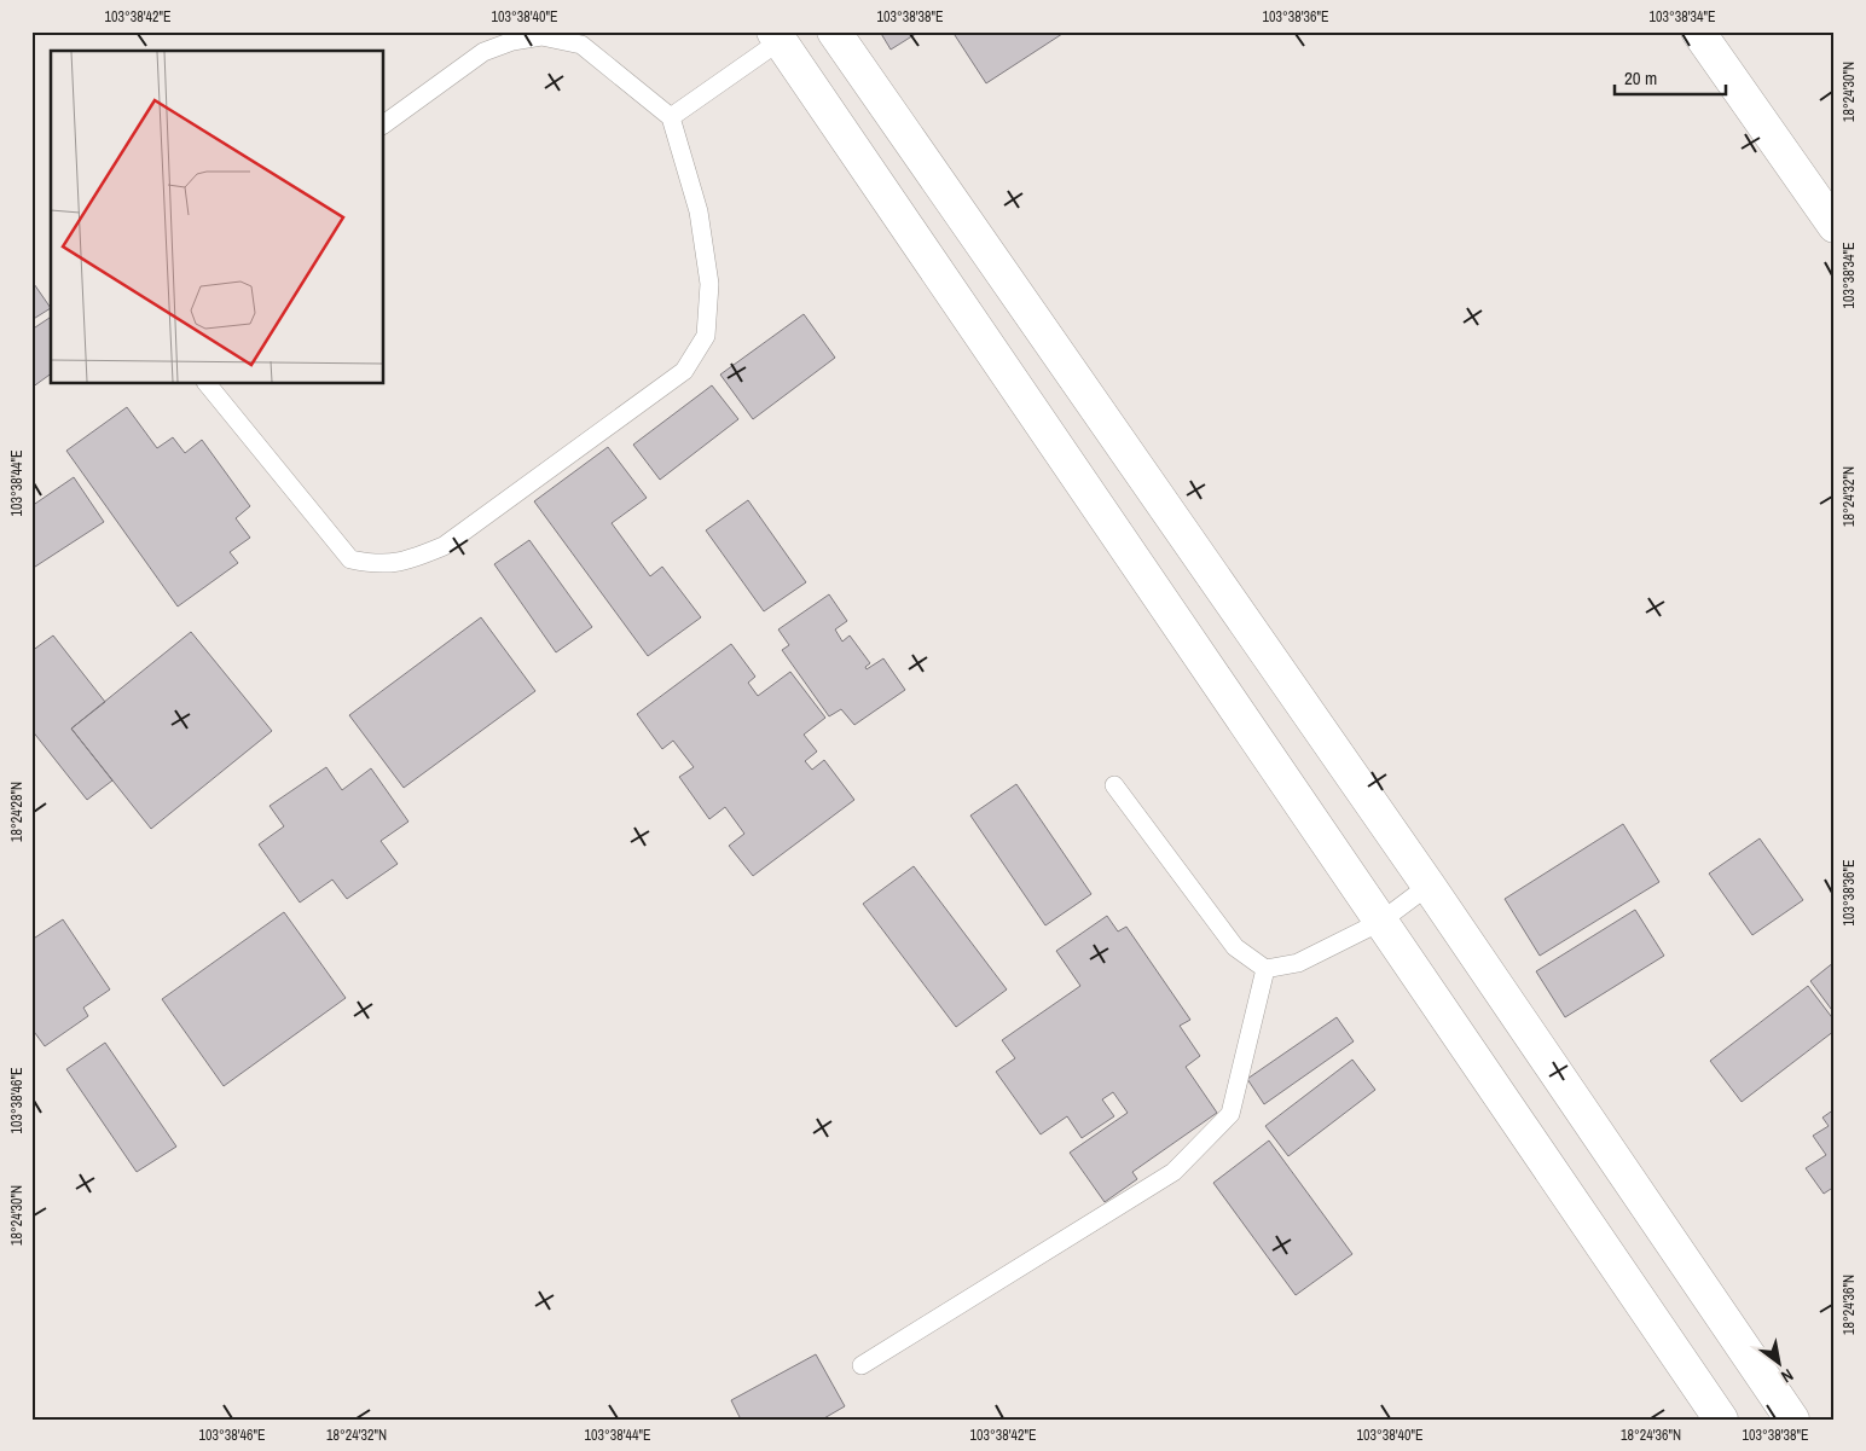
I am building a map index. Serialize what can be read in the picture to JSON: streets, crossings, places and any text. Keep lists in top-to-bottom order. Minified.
{"scale_bar":"20 m","north":"bottom right","coordinates":["103°38'42\"E","103°38'40\"E","103°38'38\"E","103°38'36\"E","103°38'34\"E","18°24'30\"N","103°38'44\"E","18°24'32\"N","18°24'28\"N","103°38'46\"E","18°24'36\"N"]}
